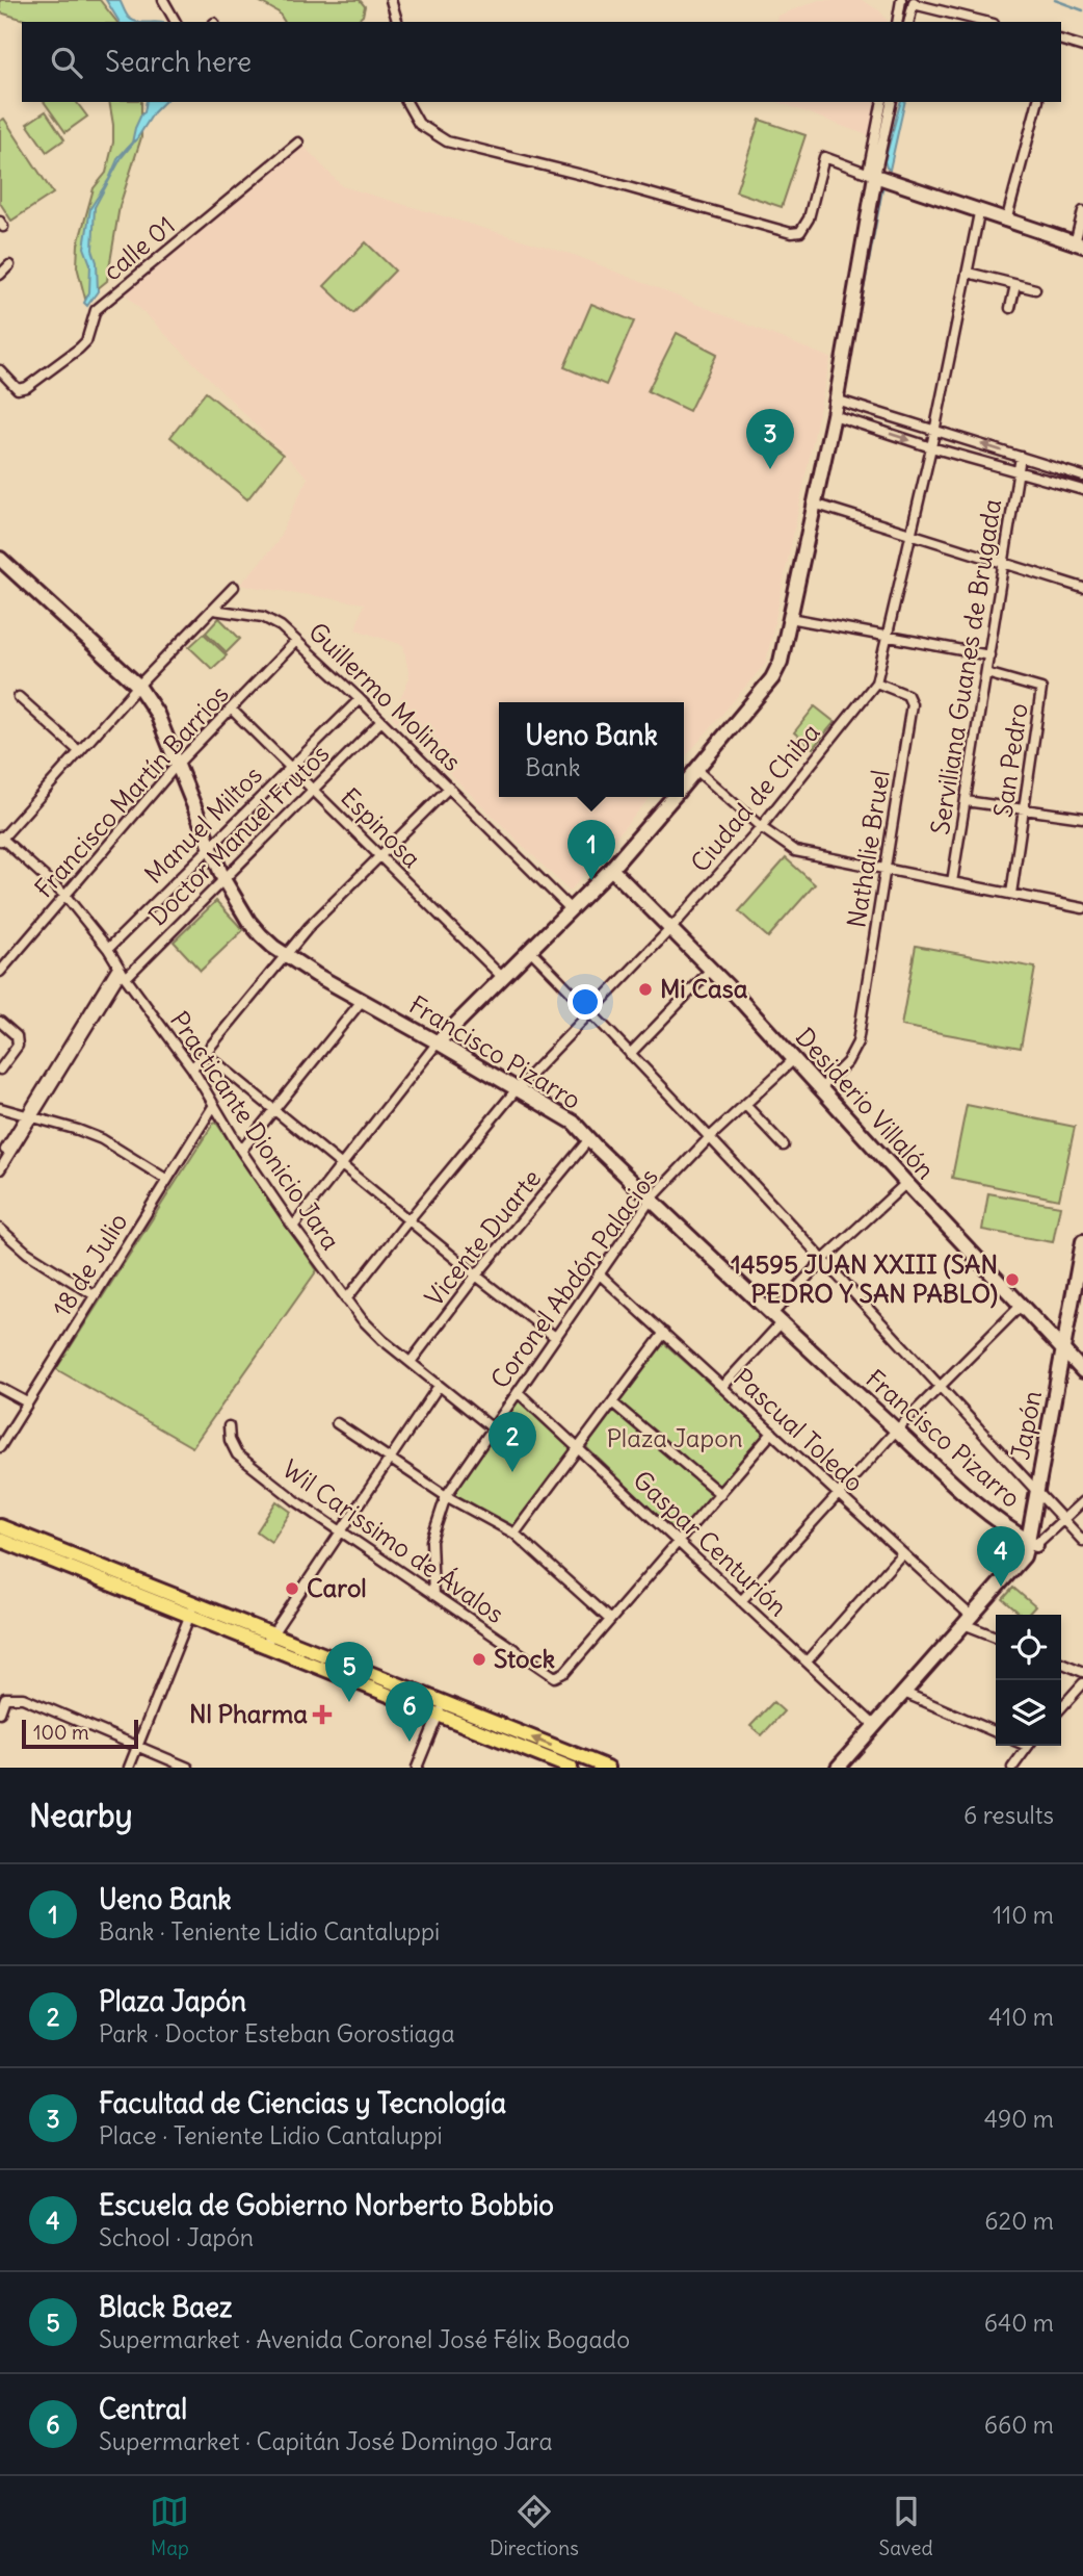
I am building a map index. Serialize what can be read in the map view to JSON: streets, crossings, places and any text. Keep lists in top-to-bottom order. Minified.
{"streets":{"street":["calle 01","Serviliana Guanes de Brugada","Guillermo Molinas","San Pedro","Francisco Martín Barrios","Ciudad de Chiba","Manuel Miltos","Espinosa","Doctor Manuel Frutos","Nathalie Bruel","Francisco Pizarro","Desiderio Villalón","Practicante Dionicio Jara","Vicente Duarte","18 de Julio","Coronel Abdón Palacios","Japón","Pascual Toledo","Wil Carissimo de Ávalos","Gaspar Centurión"]},"crossings":[["Serviliana Guanes de Brugada","San Pedro"],["Guillermo Molinas","Francisco Martín Barrios"],["Guillermo Molinas","Manuel Miltos"],["Guillermo Molinas","Doctor Manuel Frutos"],["Francisco Martín Barrios","Espinosa"],["Francisco Martín Barrios","Francisco Pizarro"],["Francisco Martín Barrios","Practicante Dionicio Jara"],["Ciudad de Chiba","Nathalie Bruel"],["Ciudad de Chiba","Francisco Pizarro"],["Ciudad de Chiba","Desiderio Villalón"],["Ciudad de Chiba","Practicante Dionicio Jara"],["Manuel Miltos","Espinosa"],["Manuel Miltos","Francisco Pizarro"],["Manuel Miltos","Practicante Dionicio Jara"],["Espinosa","Doctor Manuel Frutos"],["Doctor Manuel Frutos","Francisco Pizarro"],["Doctor Manuel Frutos","Practicante Dionicio Jara"],["Nathalie Bruel","Desiderio Villalón"],["Francisco Pizarro","Vicente Duarte"],["Francisco Pizarro","Coronel Abdón Palacios"],["Francisco Pizarro","Japón"],["Desiderio Villalón","Coronel Abdón Palacios"],["Desiderio Villalón","Japón"],["Practicante Dionicio Jara","Vicente Duarte"],["Practicante Dionicio Jara","18 de Julio"],["Practicante Dionicio Jara","Coronel Abdón Palacios"],["Coronel Abdón Palacios","Pascual Toledo"],["Coronel Abdón Palacios","Wil Carissimo de Ávalos"],["Coronel Abdón Palacios","Gaspar Centurión"],["Japón","Pascual Toledo"],["Japón","Gaspar Centurión"]],"parks":["Plaza Japon"],"places":{"other":["Mi Casa","14595 JUAN XXIII (SAN PEDRO Y SAN PABLO)","Carol","Stock"],"health":["Nl Pharma"]},"scale_bar":"100 m","page":{"search":"Search here","pins":["3","1","2","4","5","6"],"popup":["Ueno Bank","Bank"],"scale":"100 m","heading":["Nearby","6 results"],"list":[{"mark":"1","name":"Ueno Bank","note":"Bank · Teniente Lidio Cantaluppi","value":"110 m"},{"mark":"2","name":"Plaza Japón","note":"Park · Doctor Esteban Gorostiaga","value":"410 m"},{"mark":"3","name":"Facultad de Ciencias y Tecnología","note":"Place · Teniente Lidio Cantaluppi","value":"490 m"},{"mark":"4","name":"Escuela de Gobierno Norberto Bobbio","note":"School · Japón","value":"620 m"},{"mark":"5","name":"Black Baez","note":"Supermarket · Avenida Coronel José Félix Bogado","value":"640 m"},{"mark":"6","name":"Central","note":"Supermarket · Capitán José Domingo Jara","value":"660 m"}],"nav":["Map","Directions","Saved"]}}
